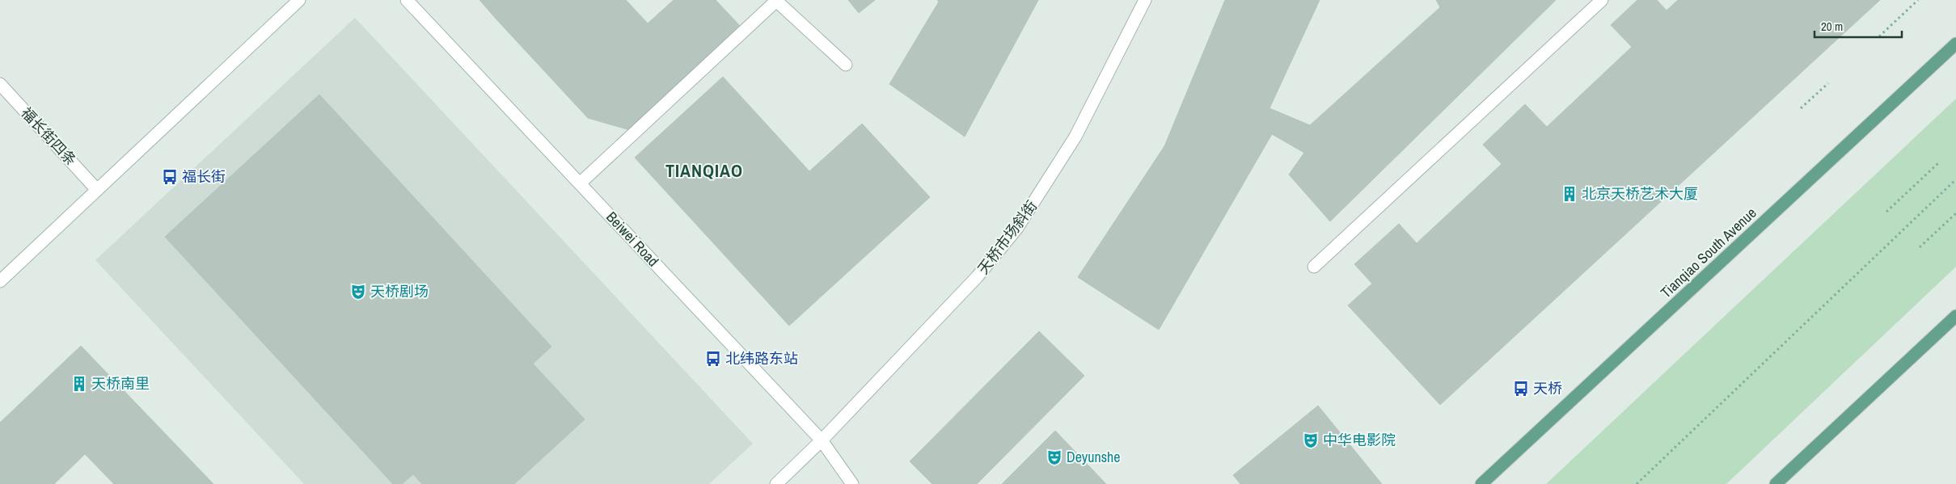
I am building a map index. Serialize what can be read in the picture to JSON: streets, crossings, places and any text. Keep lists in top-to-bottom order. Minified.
{"streets":{"main road":["Tianqiao South Avenue"],"street":["福长街四条","天桥市场斜街","Beiwei Road"]},"crossings":[["天桥市场斜街","Beiwei Road"]],"districts":["TIANQIAO"],"places":{"bus stop":["福长街","北纬路东站","天桥"],"building":["北京天桥艺术大厦","天桥南里"],"theatre":["天桥剧场","中华电影院","Deyunshe"]},"scale_bar":"20 m"}
